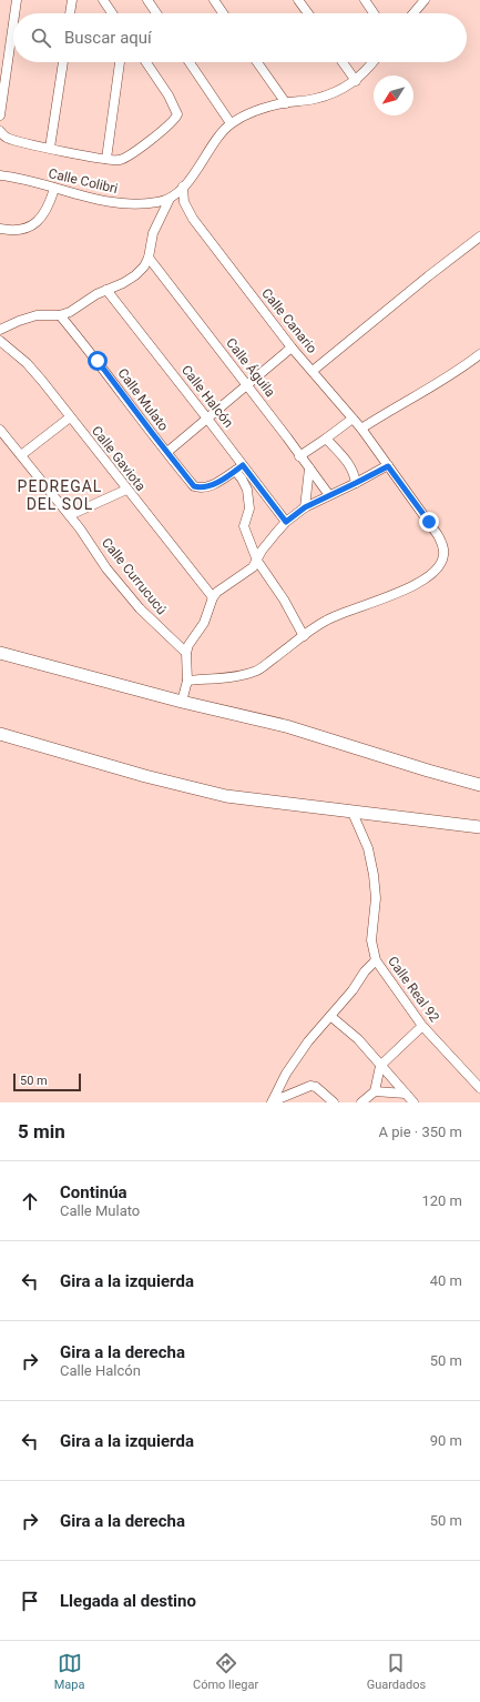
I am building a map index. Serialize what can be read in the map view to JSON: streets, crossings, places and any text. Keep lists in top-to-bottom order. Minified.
{"streets":{"street":["Calle Colibri","Calle Canario","Calle Águila","Calle Halcón","Calle Mulato","Calle Gaviota","Calle Currucucú","Calle Real 92"]},"districts":["PEDREGAL DEL SOL"],"scale_bar":"50 m","north":"bottom left","page":{"search":"Buscar aquí","scale":"50 m","heading":["5 min","A pie · 350 m"],"list":[["Continúa","Calle Mulato","120 m"],["Gira a la izquierda","40 m"],["Gira a la derecha","Calle Halcón","50 m"],["Gira a la izquierda","90 m"],["Gira a la derecha","50 m"],"Llegada al destino"],"nav":["Mapa","Cómo llegar","Guardados"]}}
